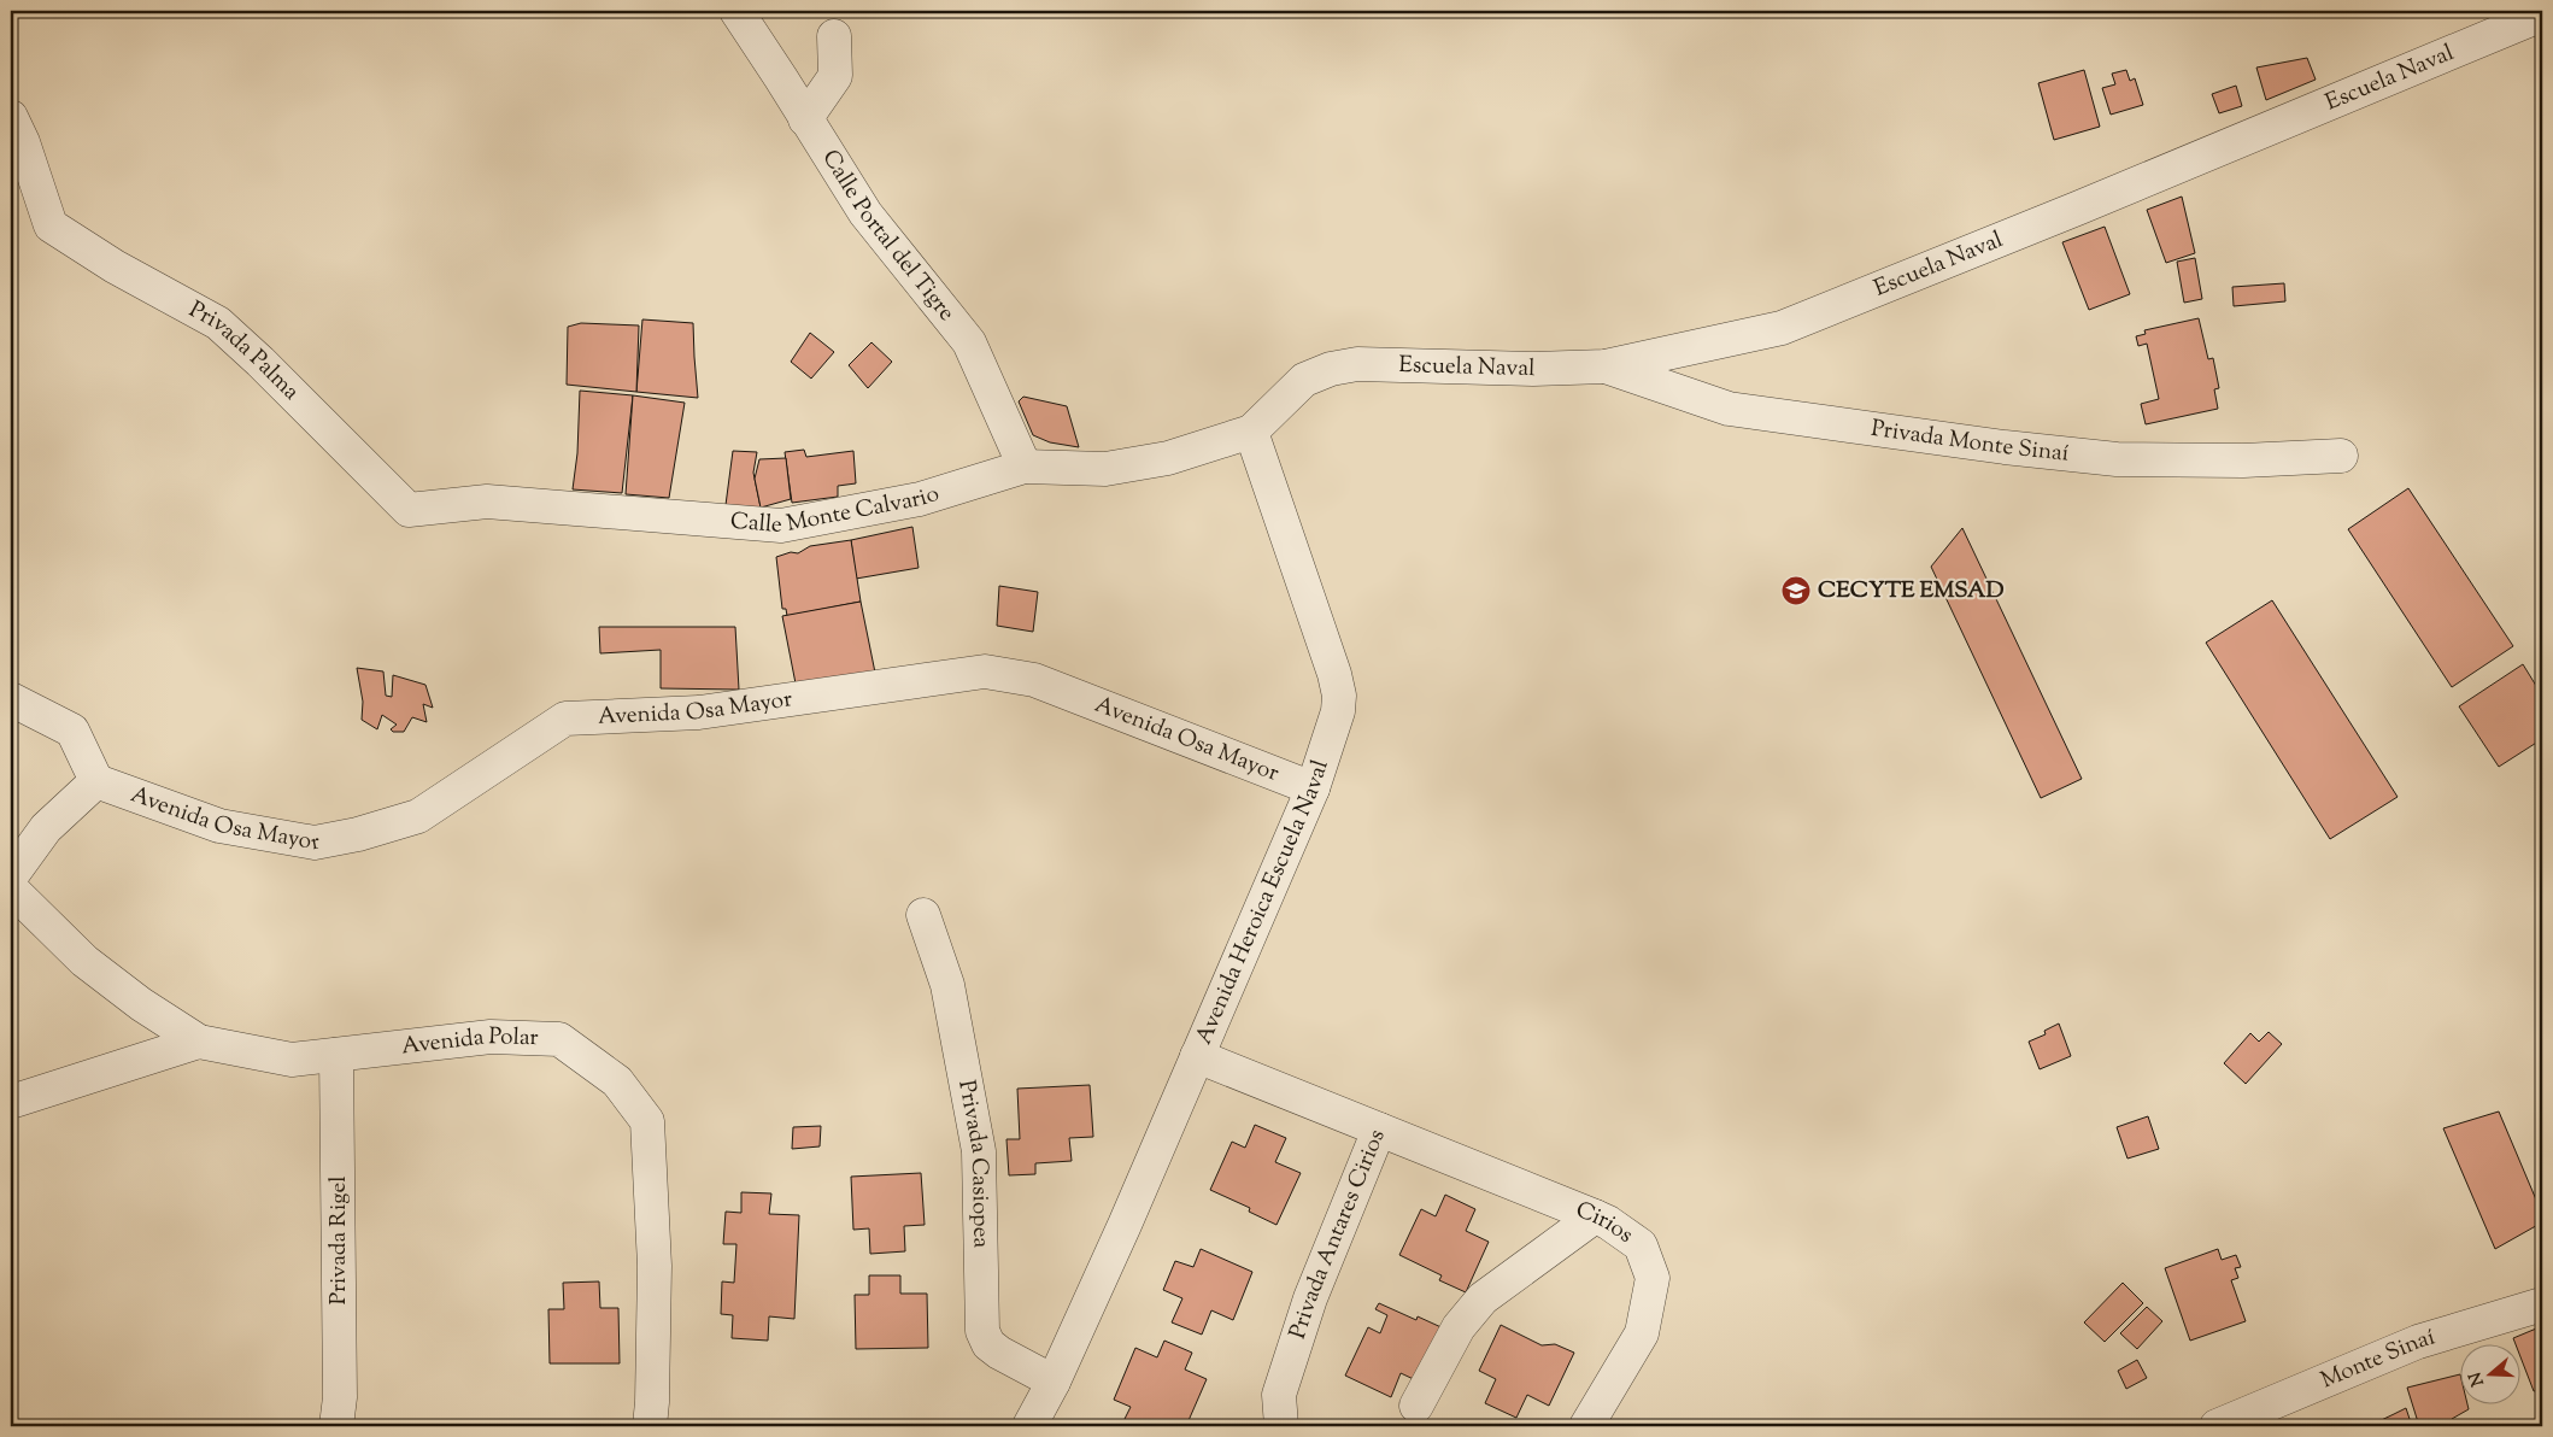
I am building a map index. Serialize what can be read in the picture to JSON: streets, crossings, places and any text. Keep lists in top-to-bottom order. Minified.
{"streets":{"street":["Escuela Naval","Calle Portal del Tigre","Privada Palma","Privada Monte Sinaí","Calle Monte Calvario","Avenida Osa Mayor","Avenida Heroica Escuela Naval","Avenida Polar","Privada Casiopea","Cirios","Privada Antares Cirios","Privada Rigel","Monte Sinaí"]},"crossings":[["Escuela Naval","Privada Monte Sinaí"],["Escuela Naval","Calle Monte Calvario"],["Escuela Naval","Avenida Heroica Escuela Naval"],["Calle Portal del Tigre","Calle Monte Calvario"],["Privada Palma","Calle Monte Calvario"],["Calle Monte Calvario","Avenida Heroica Escuela Naval"],["Avenida Osa Mayor","Avenida Heroica Escuela Naval"],["Avenida Heroica Escuela Naval","Privada Casiopea"],["Avenida Heroica Escuela Naval","Privada Antares Cirios"],["Avenida Polar","Privada Rigel"],["Cirios","Privada Antares Cirios"]],"places":{"school or university":["CECYTE EMSAD"]},"north":"left"}
